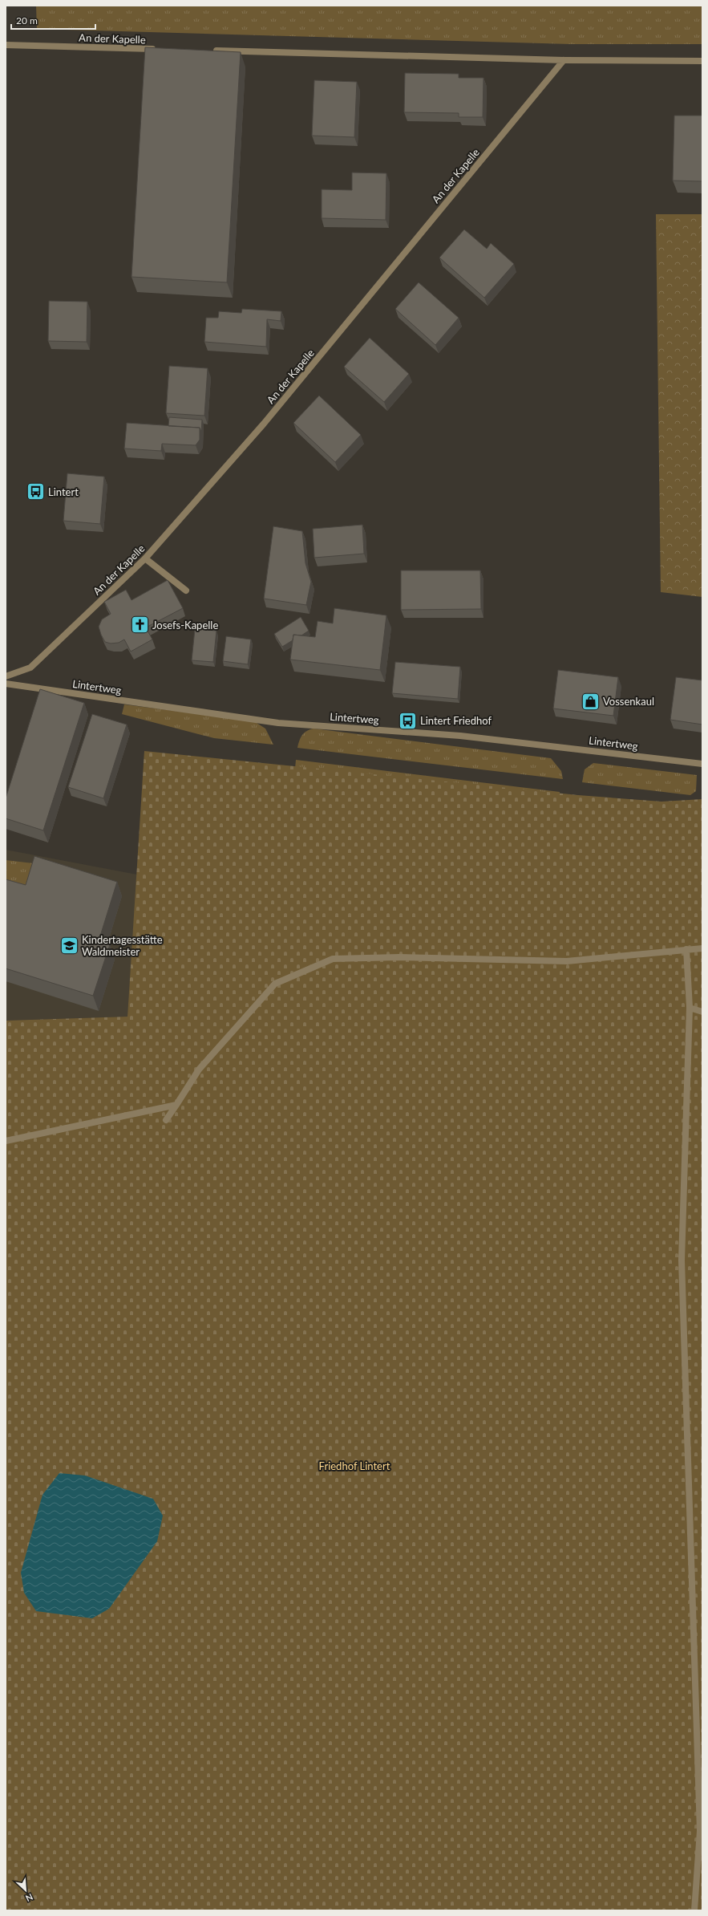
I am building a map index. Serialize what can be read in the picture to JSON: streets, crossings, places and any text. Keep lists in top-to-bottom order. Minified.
{"streets":{"street":["An der Kapelle","Lintertweg"]},"parks":["Friedhof Lintert"],"places":{"bus stop":["Lintert","Lintert Friedhof"],"church":["Josefs-Kapelle"],"shop":["Vossenkaul"],"school or university":["Kindertagesstätte Waldmeister"]},"scale_bar":"20 m","north":"bottom right"}
